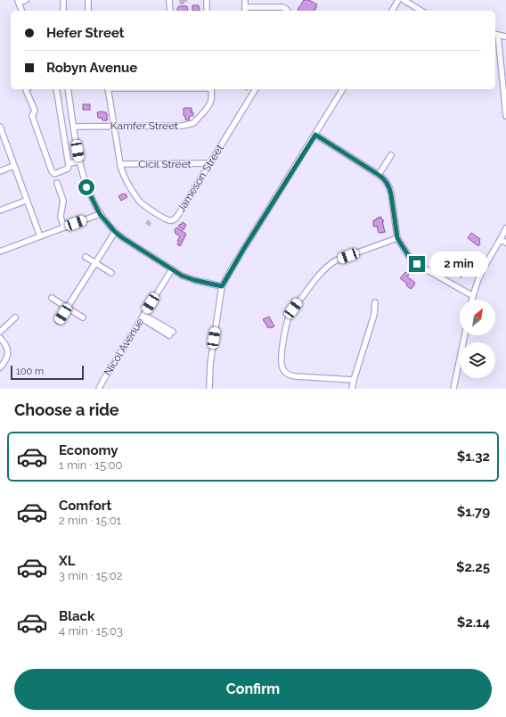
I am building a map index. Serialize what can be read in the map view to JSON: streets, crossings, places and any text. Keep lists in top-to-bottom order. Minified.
{"streets":{"street":["Kamfer Street","Cicil Street","Jameson Street","Nicol Avenue"]},"crossings":[["Kamfer Street","Jameson Street"],["Cicil Street","Jameson Street"]],"scale_bar":"100 m","north":"top right","page":{"banner":["Hefer Street","Robyn Avenue"],"bubble":"2 min","scale":"100 m","heading":"Choose a ride","list":[{"name":"Economy","note":"1 min · 15:00","value":"$1.32"},{"name":"Comfort","note":"2 min · 15:01","value":"$1.79"},{"name":"XL","note":"3 min · 15:02","value":"$2.25"},{"name":"Black","note":"4 min · 15:03","value":"$2.14"}],"buttons":"Confirm"}}
